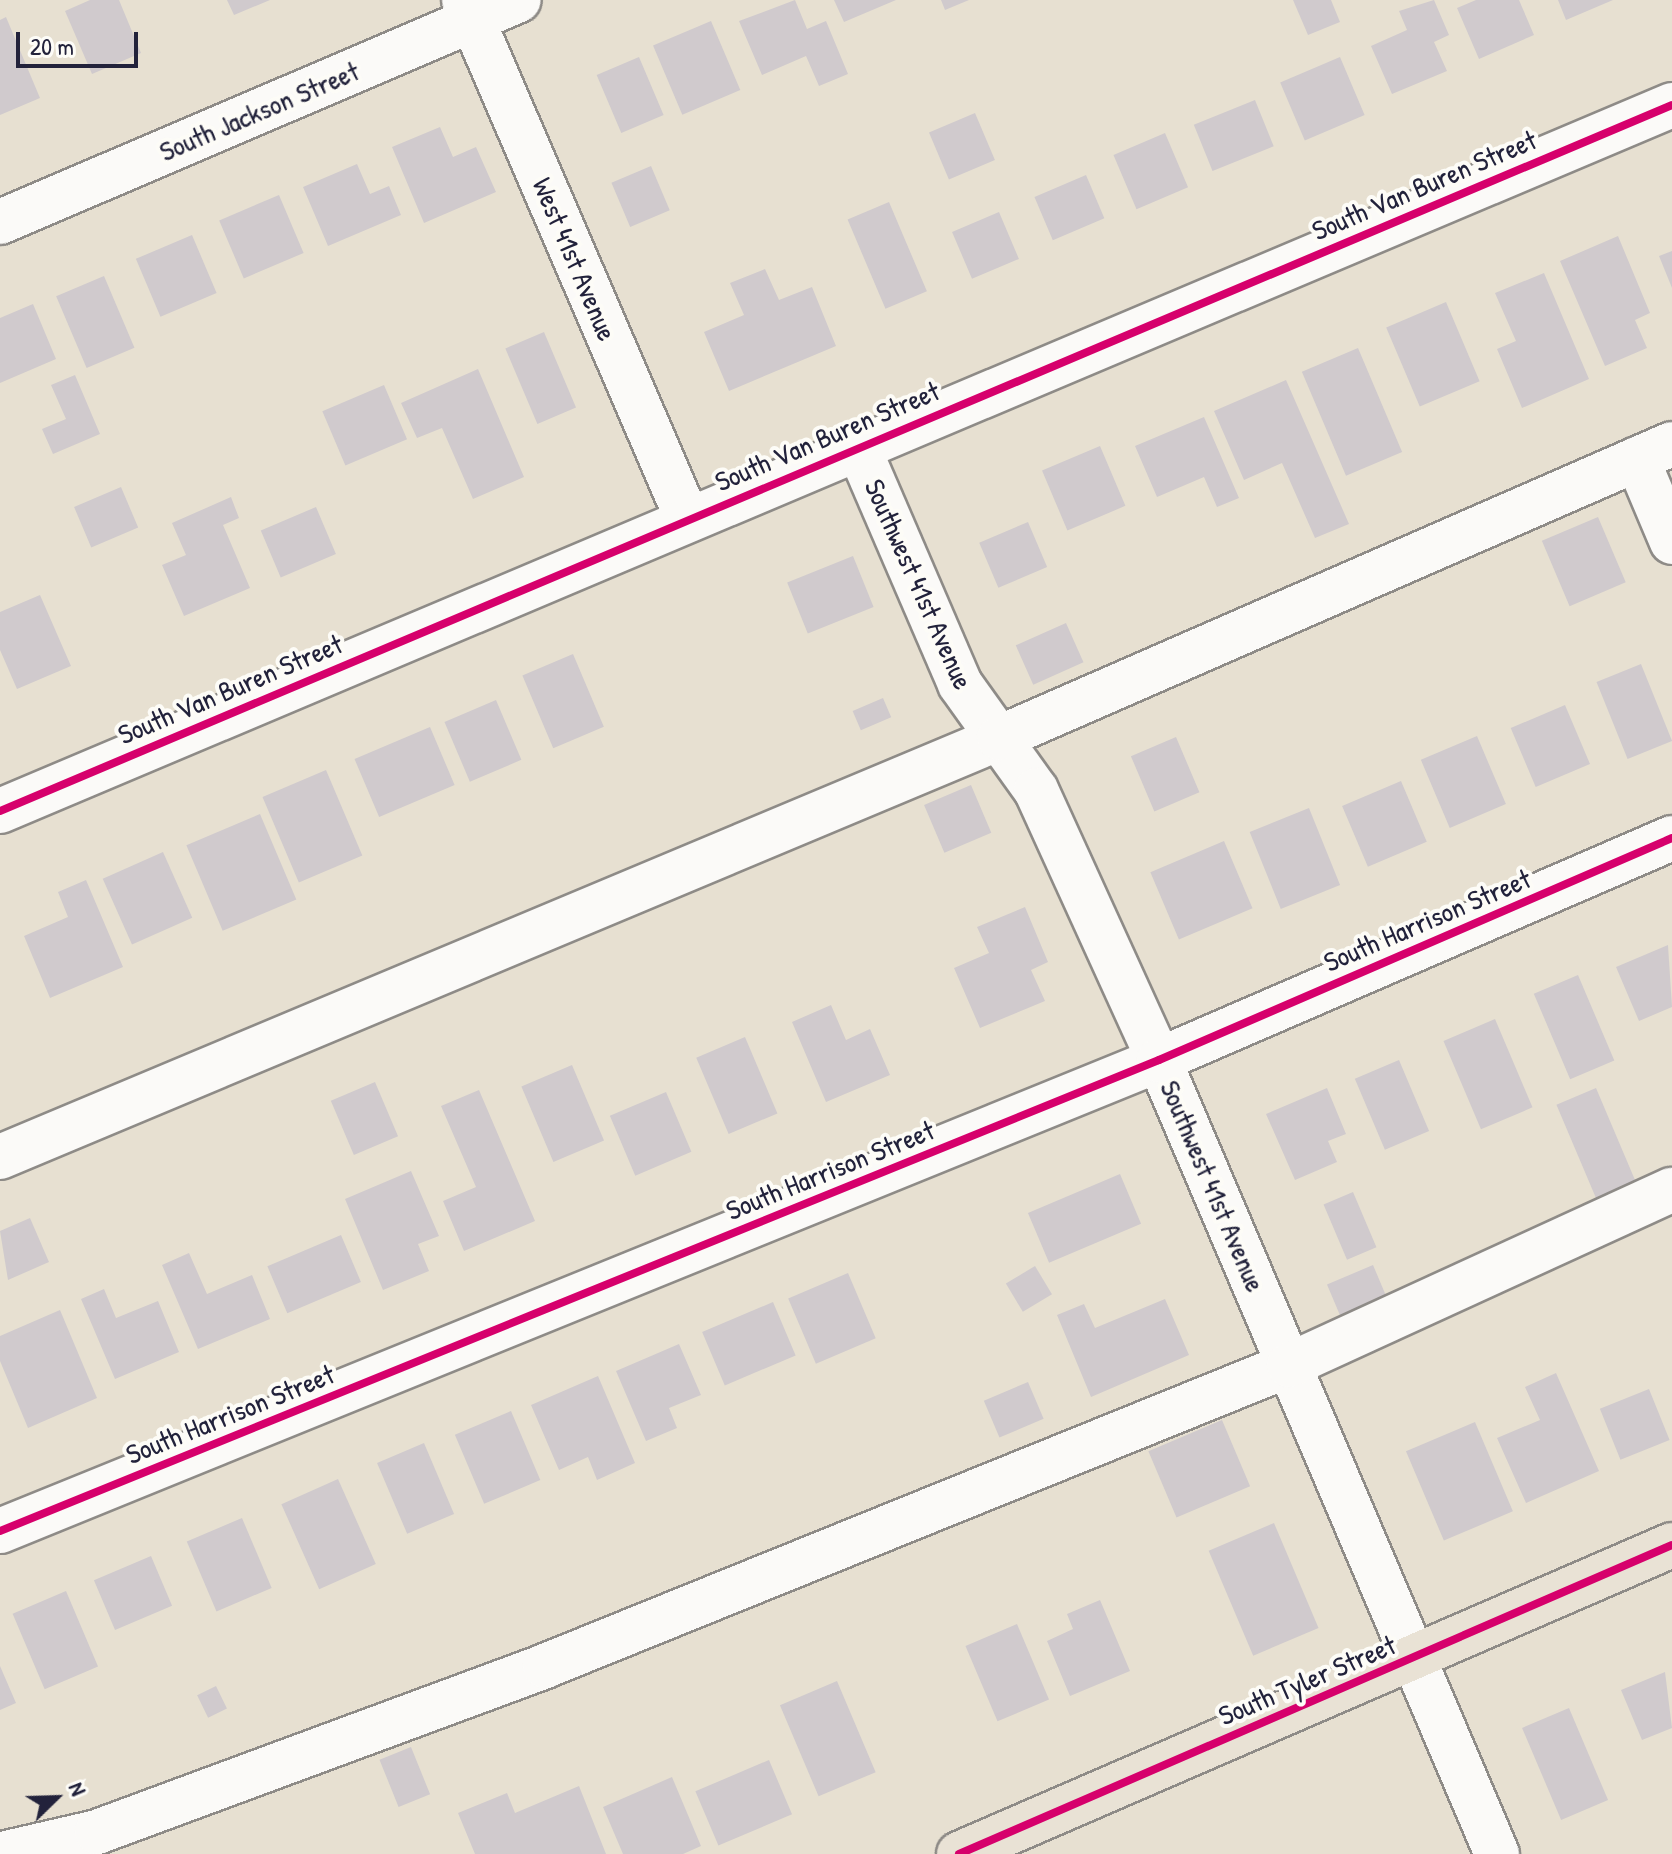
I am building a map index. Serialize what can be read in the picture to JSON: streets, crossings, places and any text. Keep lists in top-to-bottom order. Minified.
{"streets":{"main road":["South Tyler Street"],"street":["South Jackson Street","South Van Buren Street","West 41st Avenue","Southwest 41st Avenue","South Harrison Street"]},"crossings":[["South Jackson Street","West 41st Avenue"],["South Van Buren Street","West 41st Avenue"],["South Van Buren Street","Southwest 41st Avenue"],["Southwest 41st Avenue","South Harrison Street"],["Southwest 41st Avenue","South Tyler Street"]],"scale_bar":"20 m","north":"top right"}
